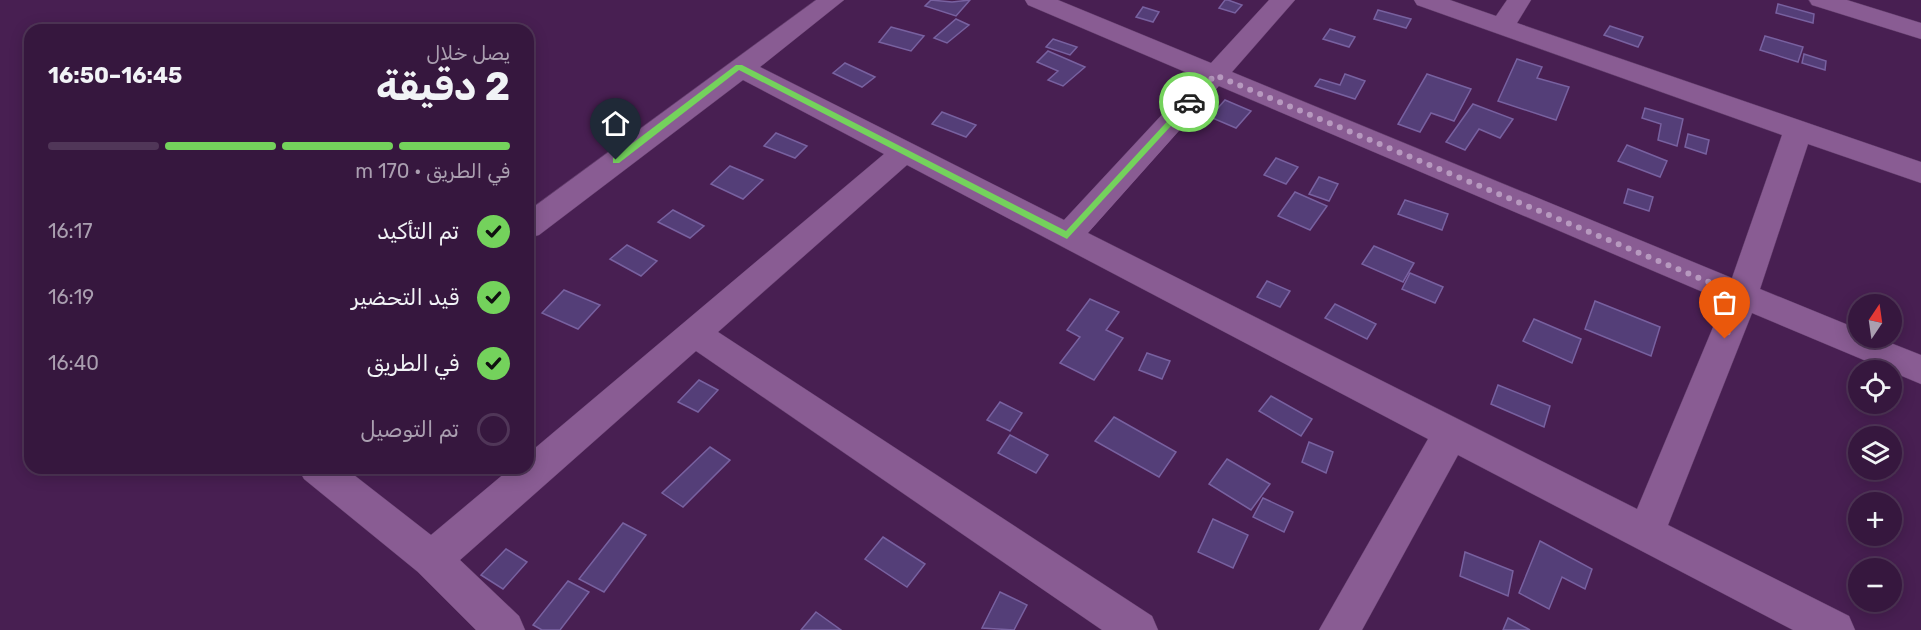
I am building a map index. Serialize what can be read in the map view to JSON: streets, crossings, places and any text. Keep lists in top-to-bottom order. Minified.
{"north":"top","page":{"heading":["2 دقيقة","يصل خلال","16:45–16:50"],"bar":"في الطريق · 170 m","list":[["تم التأكيد","16:17"],["قيد التحضير","16:19"],["في الطريق","16:40"],"تم التوصيل"],"map_buttons":["+","−"]}}
